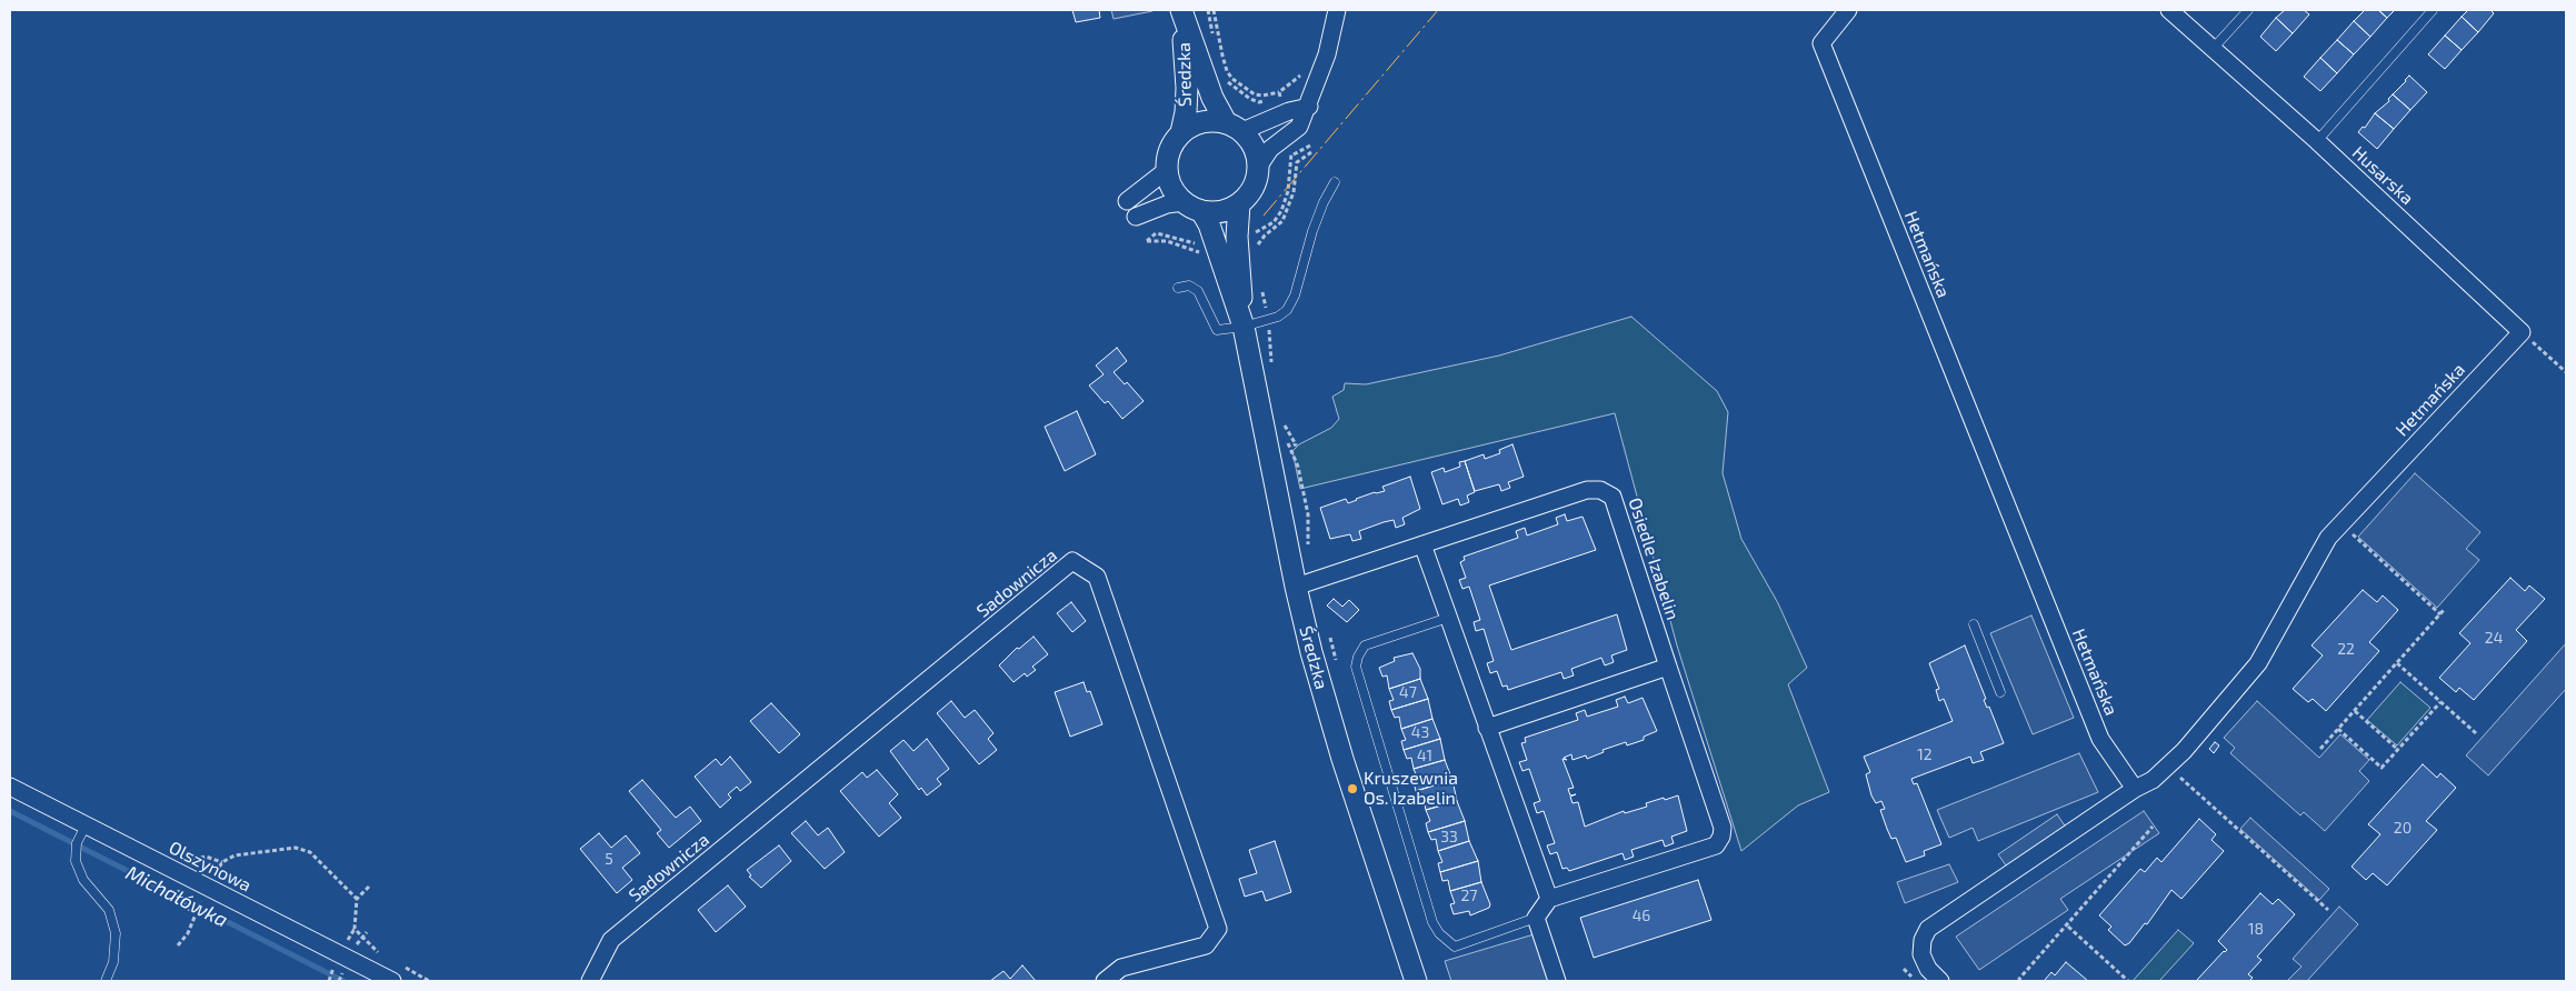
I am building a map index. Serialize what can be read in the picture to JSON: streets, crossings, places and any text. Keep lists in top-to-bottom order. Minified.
{"streets":{"street":["Średzka","Husarska","Hetmańska","Osiedle Izabelin","Sadownicza","Olszynowa"]},"crossings":[["Średzka","Osiedle Izabelin"],["Husarska","Hetmańska"]],"water":["Michałówka"],"places":["Kruszewnia Os. Izabelin"],"house_numbers":["24","22","47","43","12","41","20","33","5","27","46","18"]}
